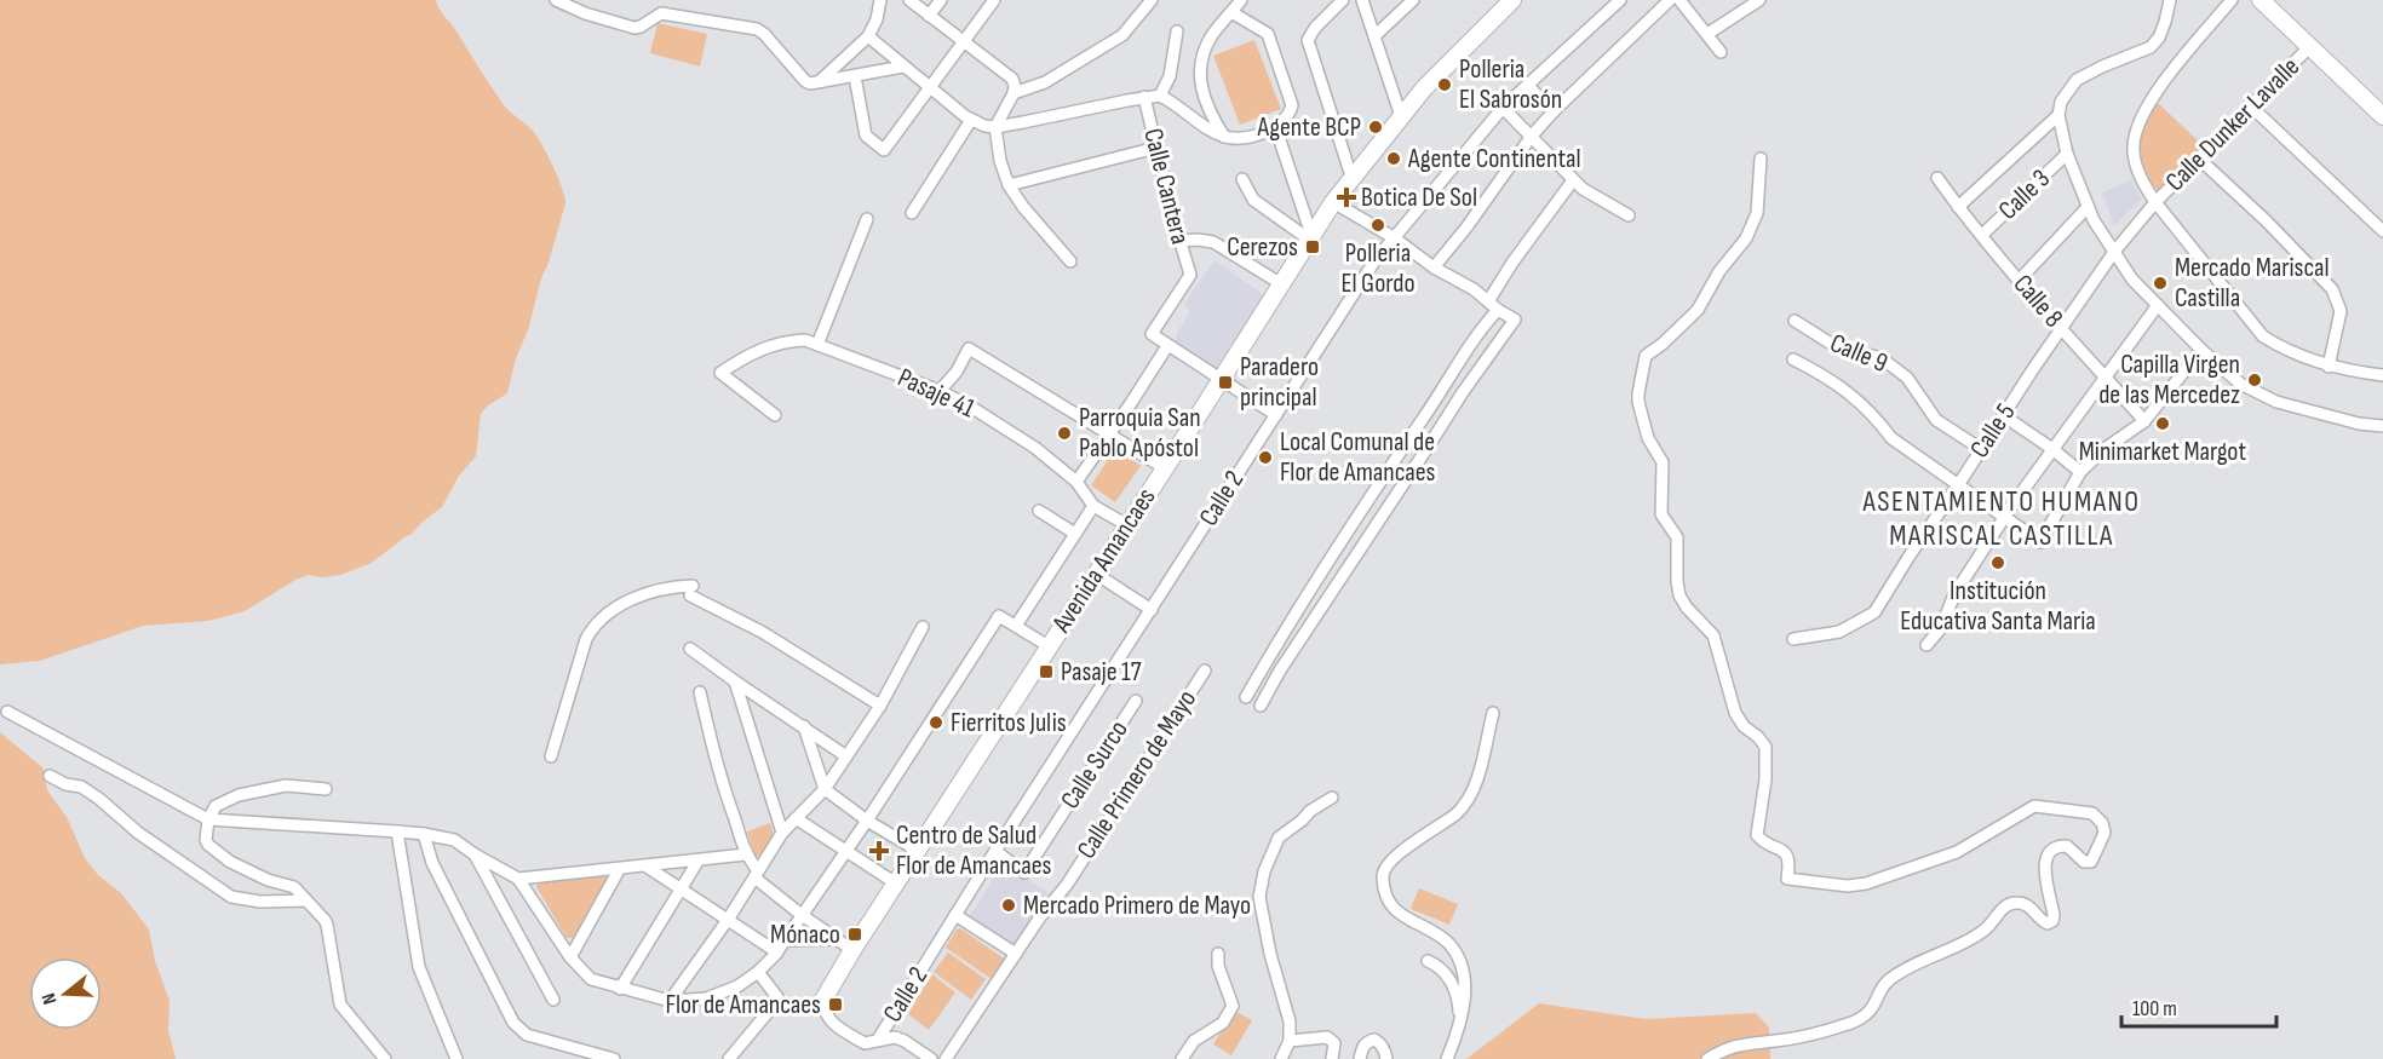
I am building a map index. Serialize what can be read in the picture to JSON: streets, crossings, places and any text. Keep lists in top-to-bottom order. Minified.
{"streets":{"street":["Calle Dunker Lavalle","Calle Cantera","Calle 3","Calle 8","Calle 9","Pasaje 41","Calle 5","Calle 2","Avenida Amancaes","Calle Surco","Calle Primero de Mayo"]},"crossings":[["Calle Dunker Lavalle","Calle 5"],["Calle 3","Calle 8"],["Calle 8","Calle 5"],["Calle 9","Calle 5"],["Pasaje 41","Avenida Amancaes"],["Calle 2","Calle Surco"]],"districts":["ASENTAMIENTO HUMANO MARISCAL CASTILLA"],"places":{"other":["Polleria El Sabrosón","Agente BCP","Agente Continental","Polleria El Gordo","Mercado Mariscal Castilla","Capilla Virgen de las Mercedez","Minimarket Margot","Parroquia San Pablo Apóstol","Local Comunal de Flor de Amancaes","Institución Educativa Santa Maria","Fierritos Julis","Mercado Primero de Mayo"],"health":["Botica De Sol","Centro de Salud Flor de Amancaes"],"transit":["Cerezos","Paradero principal","Pasaje 17","Mónaco","Flor de Amancaes"]},"scale_bar":"100 m","north":"left"}
